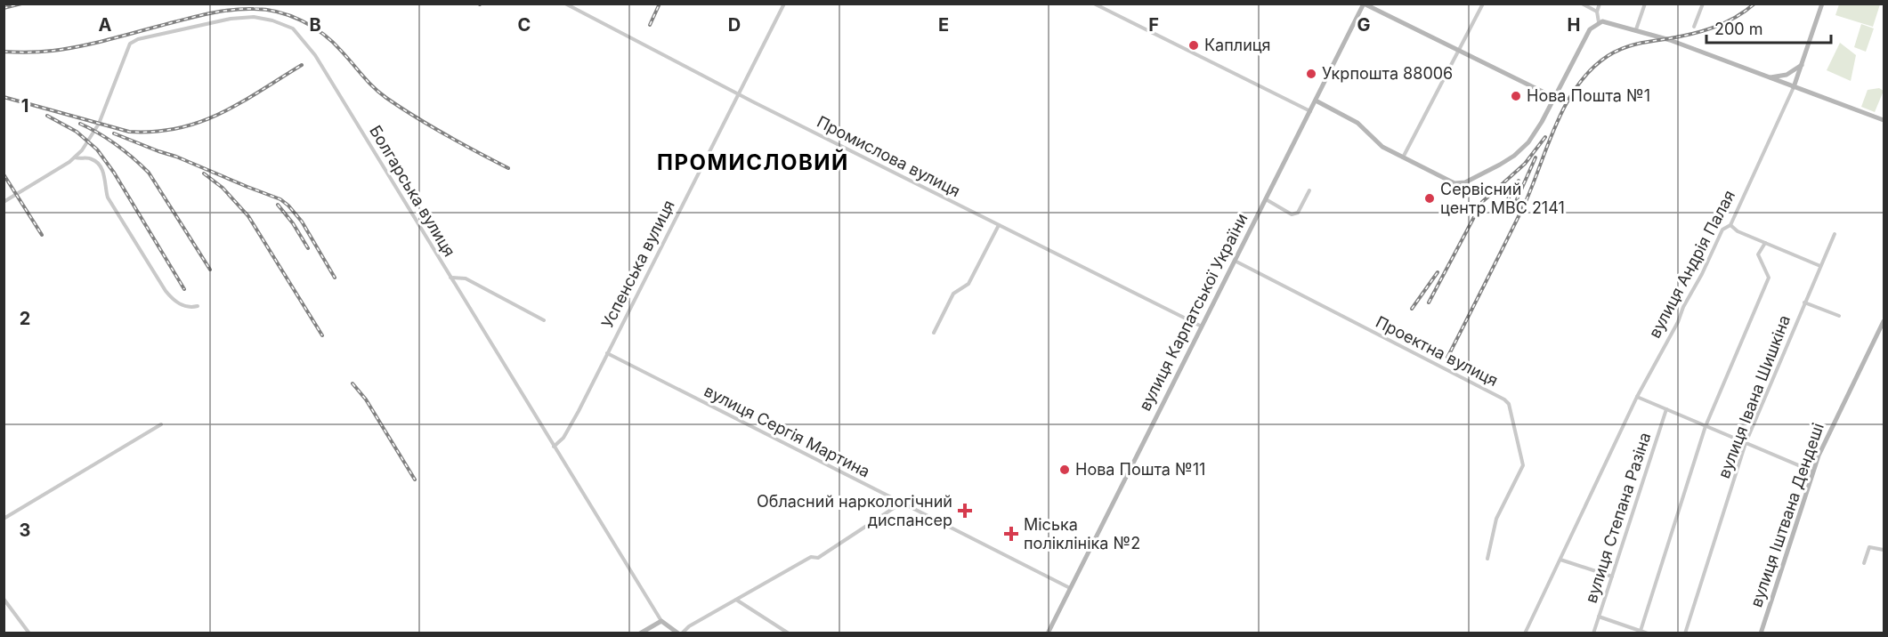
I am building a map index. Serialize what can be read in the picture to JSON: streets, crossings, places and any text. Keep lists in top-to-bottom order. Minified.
{"streets":{"street":["Промислова вулиця","Болгарська вулиця","Успенська вулиця","вулиця Андрія Палая","вулиця Карпатської України","Проектна вулиця","вулиця Івана Шишкіна","вулиця Сергія Мартина","вулиця Іштвана Дендеші","вулиця Степана Разіна"]},"crossings":[["Промислова вулиця","Успенська вулиця"],["Промислова вулиця","вулиця Карпатської України"],["Болгарська вулиця","Успенська вулиця"],["Успенська вулиця","вулиця Сергія Мартина"],["вулиця Карпатської України","Проектна вулиця"],["вулиця Карпатської України","вулиця Сергія Мартина"]],"districts":["ПРОМИСЛОВИЙ"],"places":{"other":["Каплиця","Укрпошта 88006","Нова Пошта №1","Сервісний центр МВС 2141","Нова Пошта №11"],"health":["Обласний наркологічний диспансер","Міська поліклініка №2"]},"scale_bar":"200 m","grid":{"columns":["A","B","C","D","E","F","G","H"],"rows":["1","2","3"]}}
